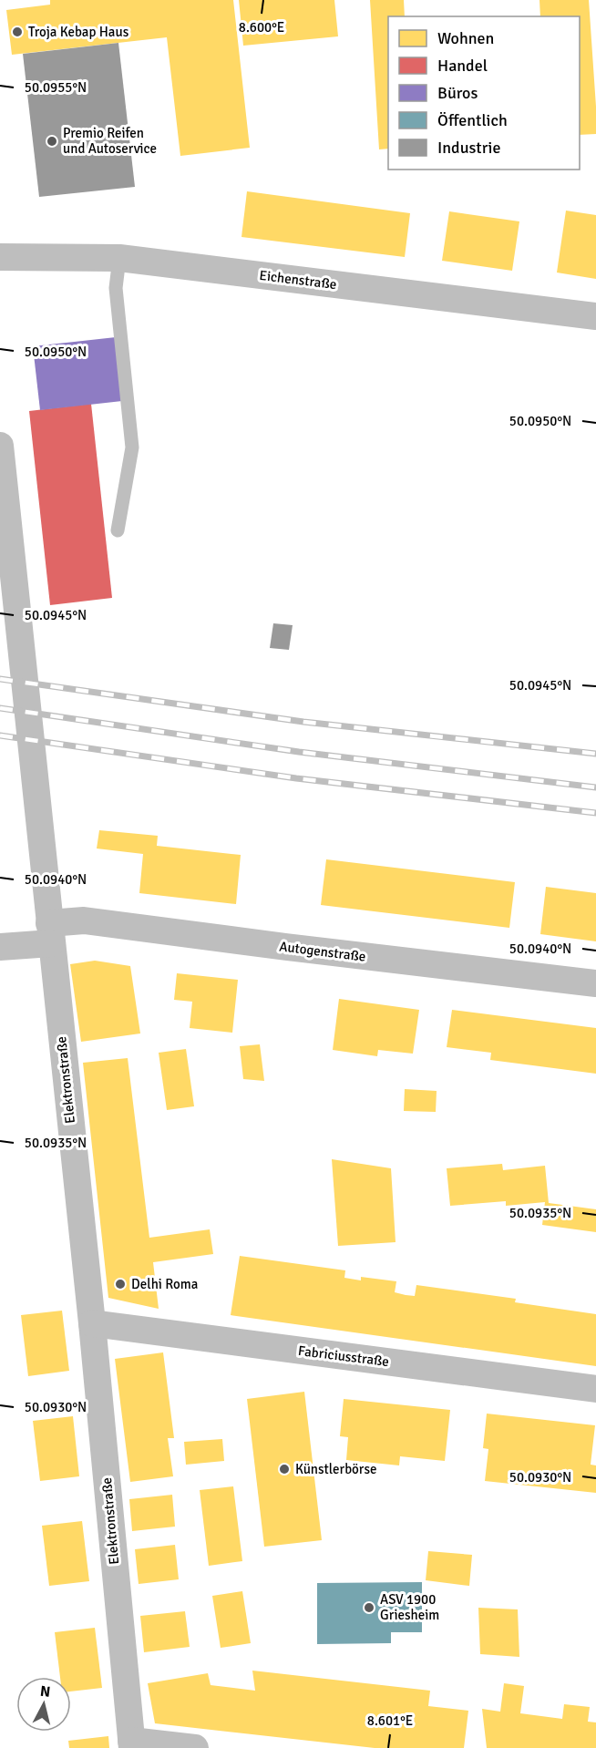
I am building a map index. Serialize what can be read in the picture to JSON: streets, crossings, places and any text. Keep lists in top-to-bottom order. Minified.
{"streets":{"street":["Eichenstraße","Autogenstraße","Elektronstraße","Fabriciusstraße"]},"crossings":[["Autogenstraße","Elektronstraße"],["Elektronstraße","Fabriciusstraße"]],"places":["Troja Kebap Haus","Premio Reifen und Autoservice","Delhi Roma","Künstlerbörse","ASV 1900 Griesheim"],"legend":["Wohnen","Handel","Büros","Öffentlich","Industrie"],"north":"top","coordinates":["8.600°E","50.0955°N","50.0950°N","50.0945°N","50.0940°N","50.0935°N","50.0930°N","8.601°E"]}
